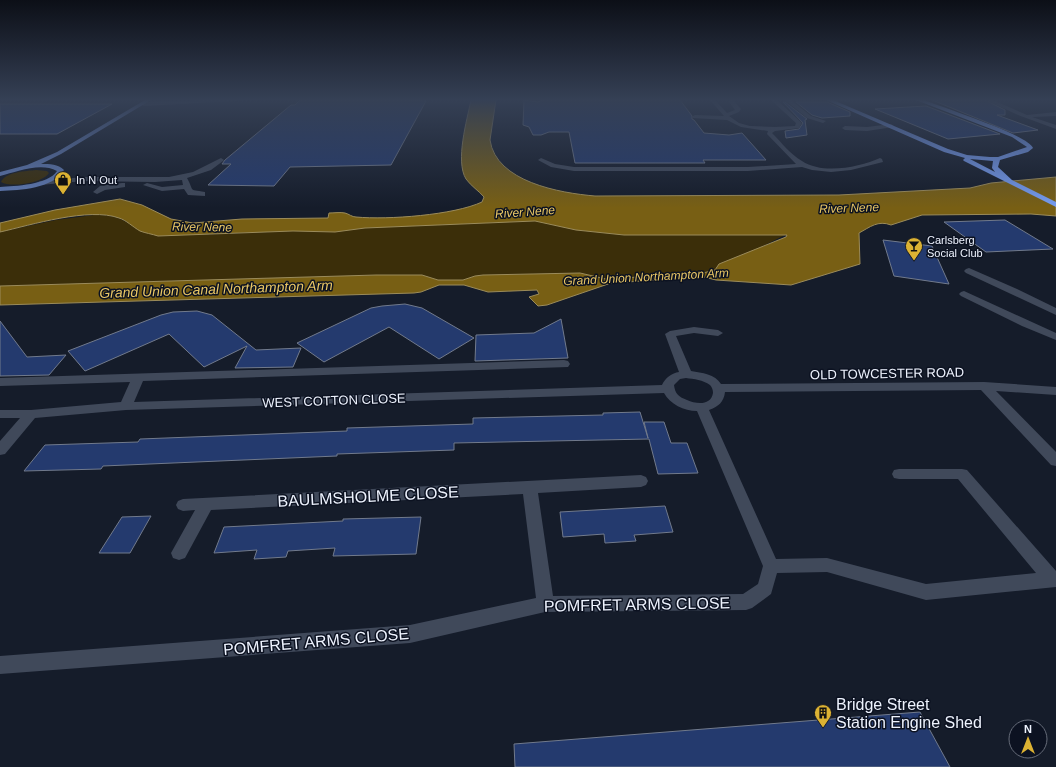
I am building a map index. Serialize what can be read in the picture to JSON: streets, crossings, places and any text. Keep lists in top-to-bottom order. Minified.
{"streets":{"street":["OLD TOWCESTER ROAD","WEST COTTON CLOSE","BAULMSHOLME CLOSE","POMFRET ARMS CLOSE"]},"crossings":[["OLD TOWCESTER ROAD","WEST COTTON CLOSE"]],"water":["River Nene","Grand Union Northampton Arm","Grand Union Canal Northampton Arm"],"places":{"shop":["In N Out"],"bar":["Carlsberg Social Club"],"building":["Bridge Street Station Engine Shed"]},"north":"top"}
